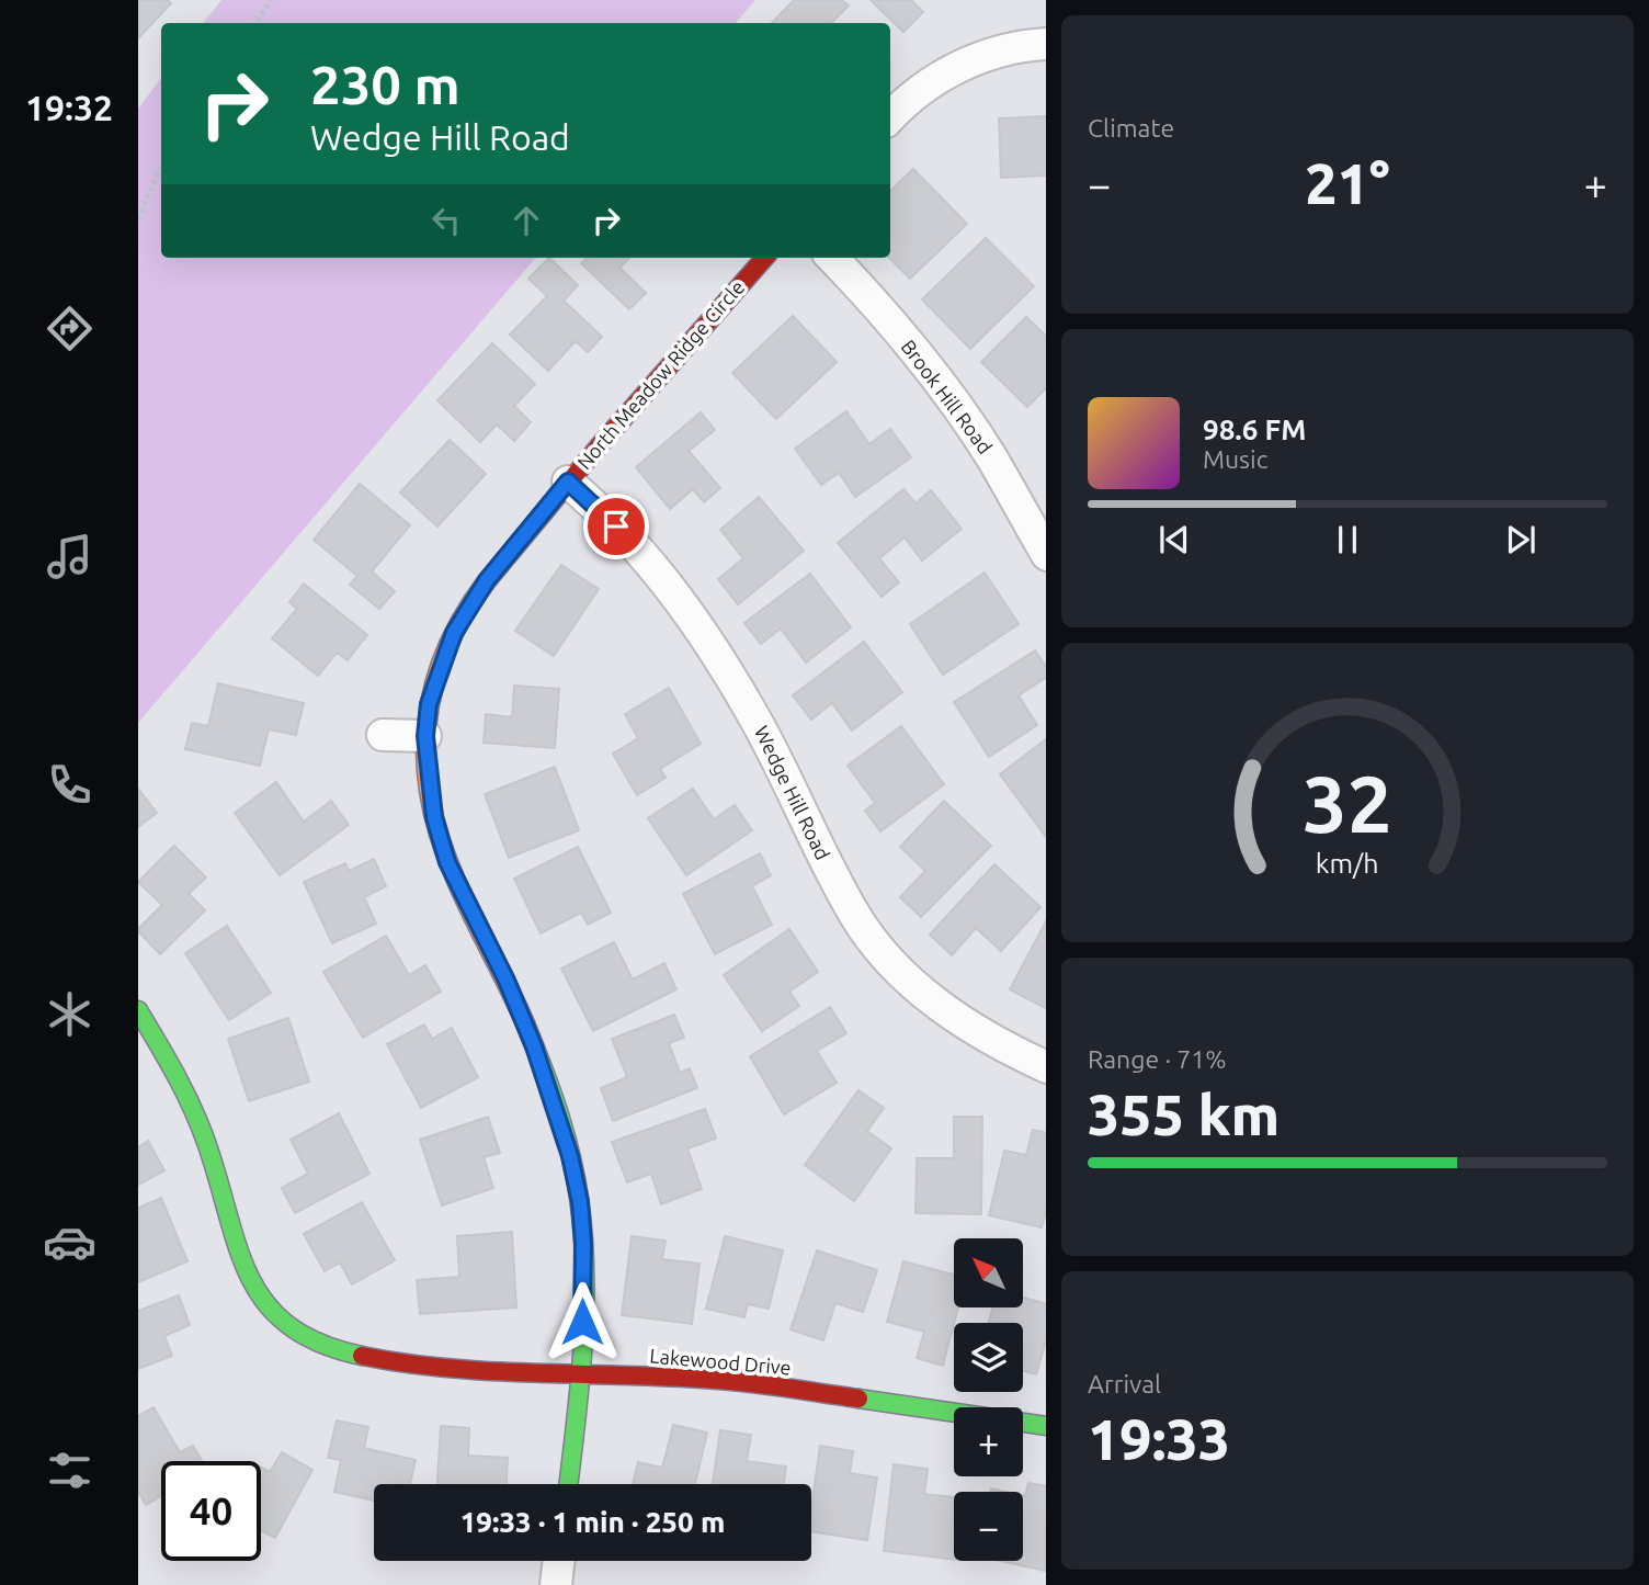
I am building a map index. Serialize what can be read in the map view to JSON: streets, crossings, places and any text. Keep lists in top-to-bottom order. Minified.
{"streets":{"street":["North Meadow Ridge Circle","Brook Hill Road","Wedge Hill Road","Lakewood Drive"]},"crossings":[["North Meadow Ridge Circle","Wedge Hill Road"],["North Meadow Ridge Circle","Lakewood Drive"]],"north":"top left","page":{"tabs":"19:32","tile":["Climate",["Range · 71%","355 km"],["Arrival","19:33"]],"turn":["230 m","Wedge Hill Road"],"heat":["−","21°","+"],"song":["98.6 FM","Music"],"map_buttons":["+","−"],"limit":"40","trip":"19:33 · 1 min · 250 m","gauge":["32","km/h"]}}
